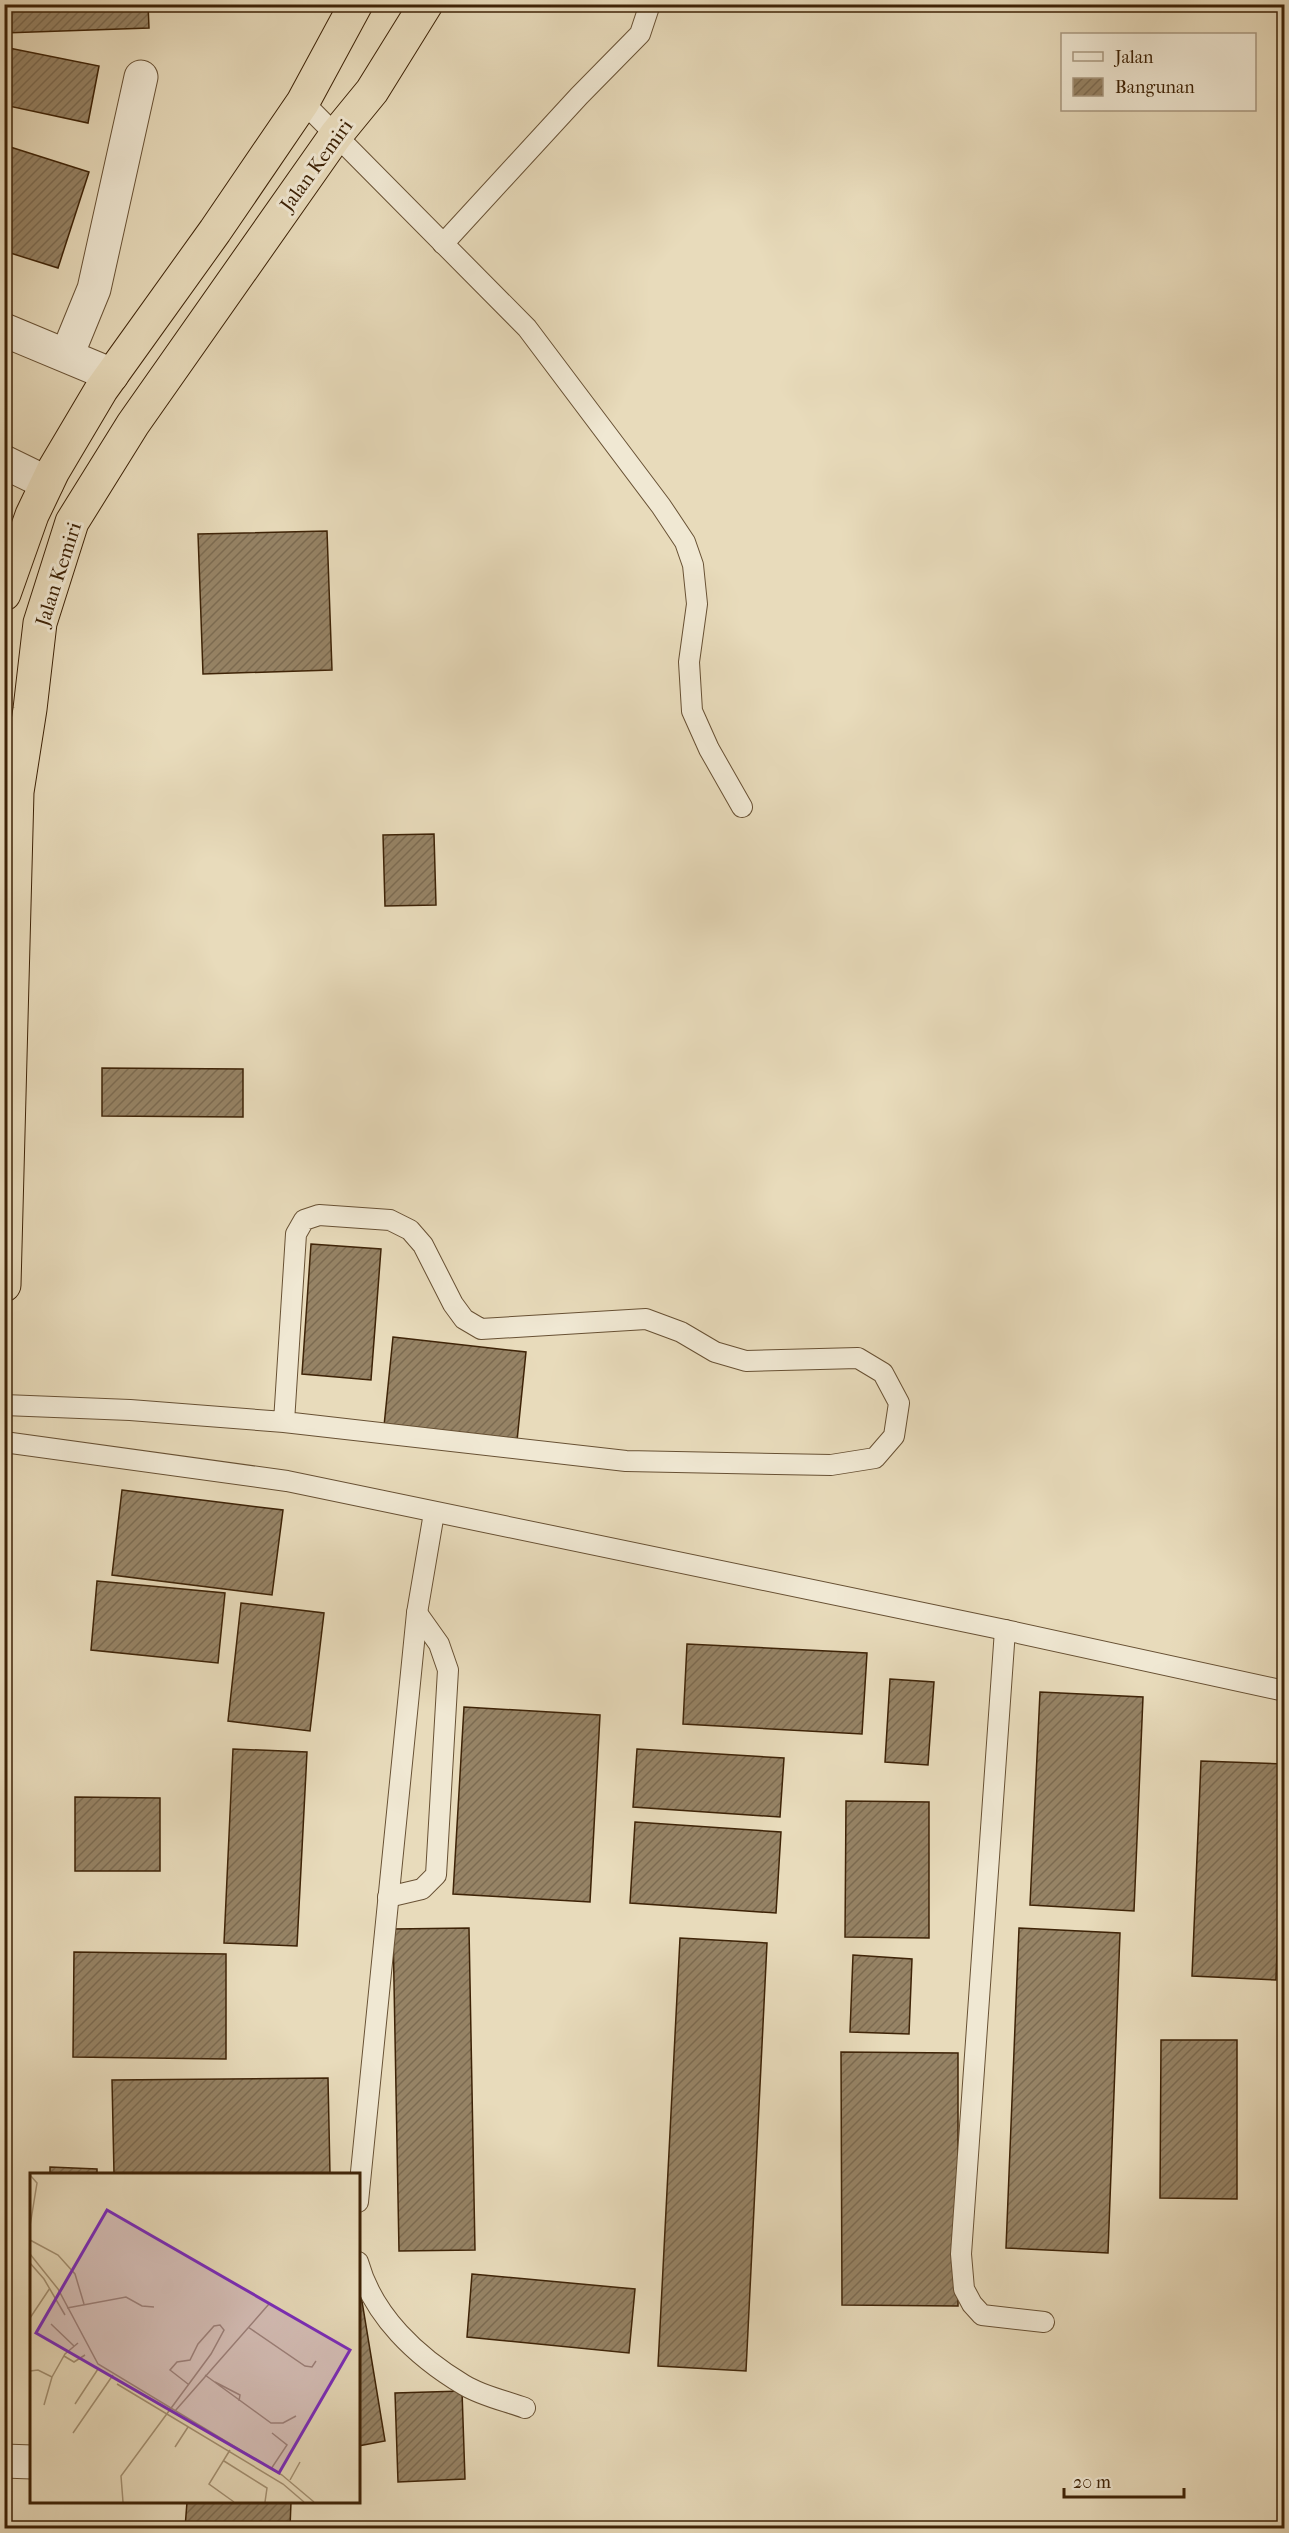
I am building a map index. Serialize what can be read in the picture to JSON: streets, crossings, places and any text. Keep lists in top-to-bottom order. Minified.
{"streets":{"highway":["Jalan Kemiri"]},"legend":["Jalan","Bangunan"],"scale_bar":"20 m"}
